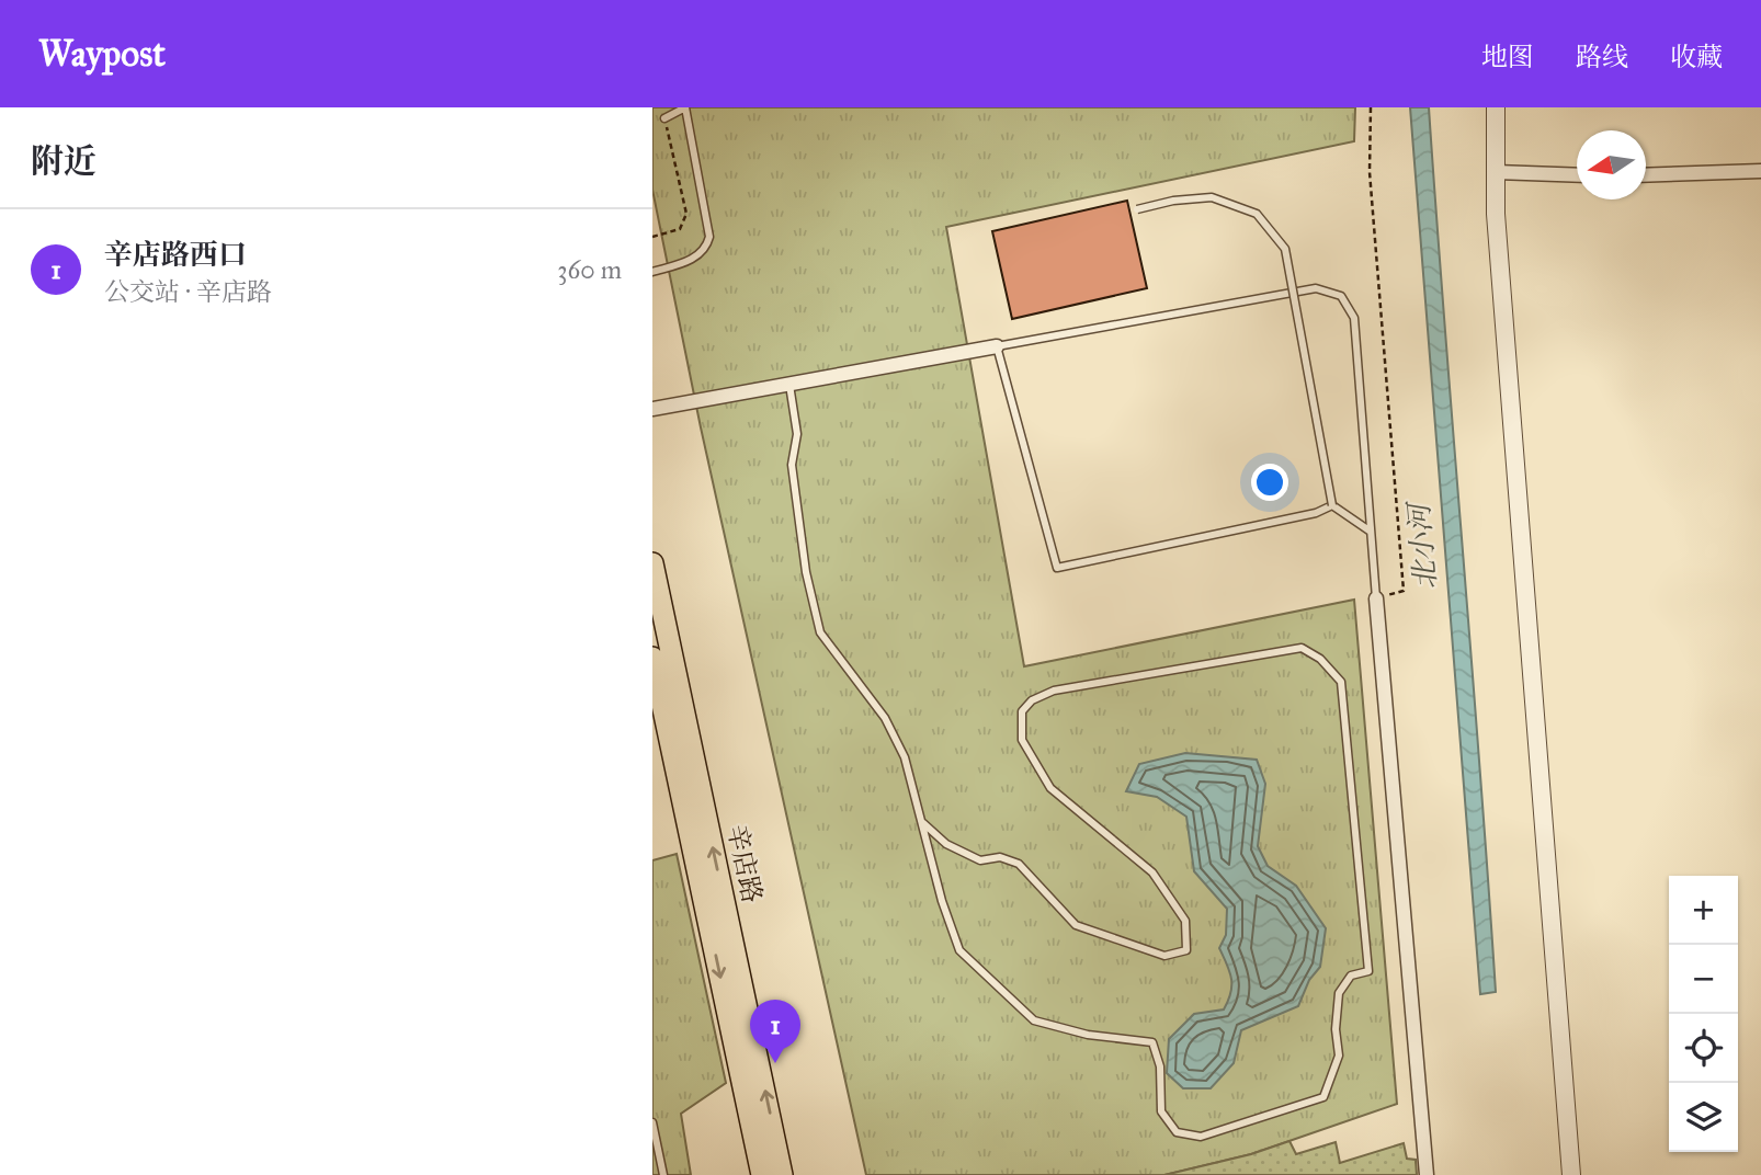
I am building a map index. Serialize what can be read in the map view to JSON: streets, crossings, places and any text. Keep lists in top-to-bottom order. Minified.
{"streets":{"main road":["辛店路"]},"water":["北小河"],"north":"left","page":{"header":"Waypost","nav":["地图","路线","收藏"],"heading":"附近","list":[{"mark":"1","name":"辛店路西口","note":"公交站 · 辛店路","value":"360 m"}],"map_buttons":["+","−"],"pins":"1"}}
